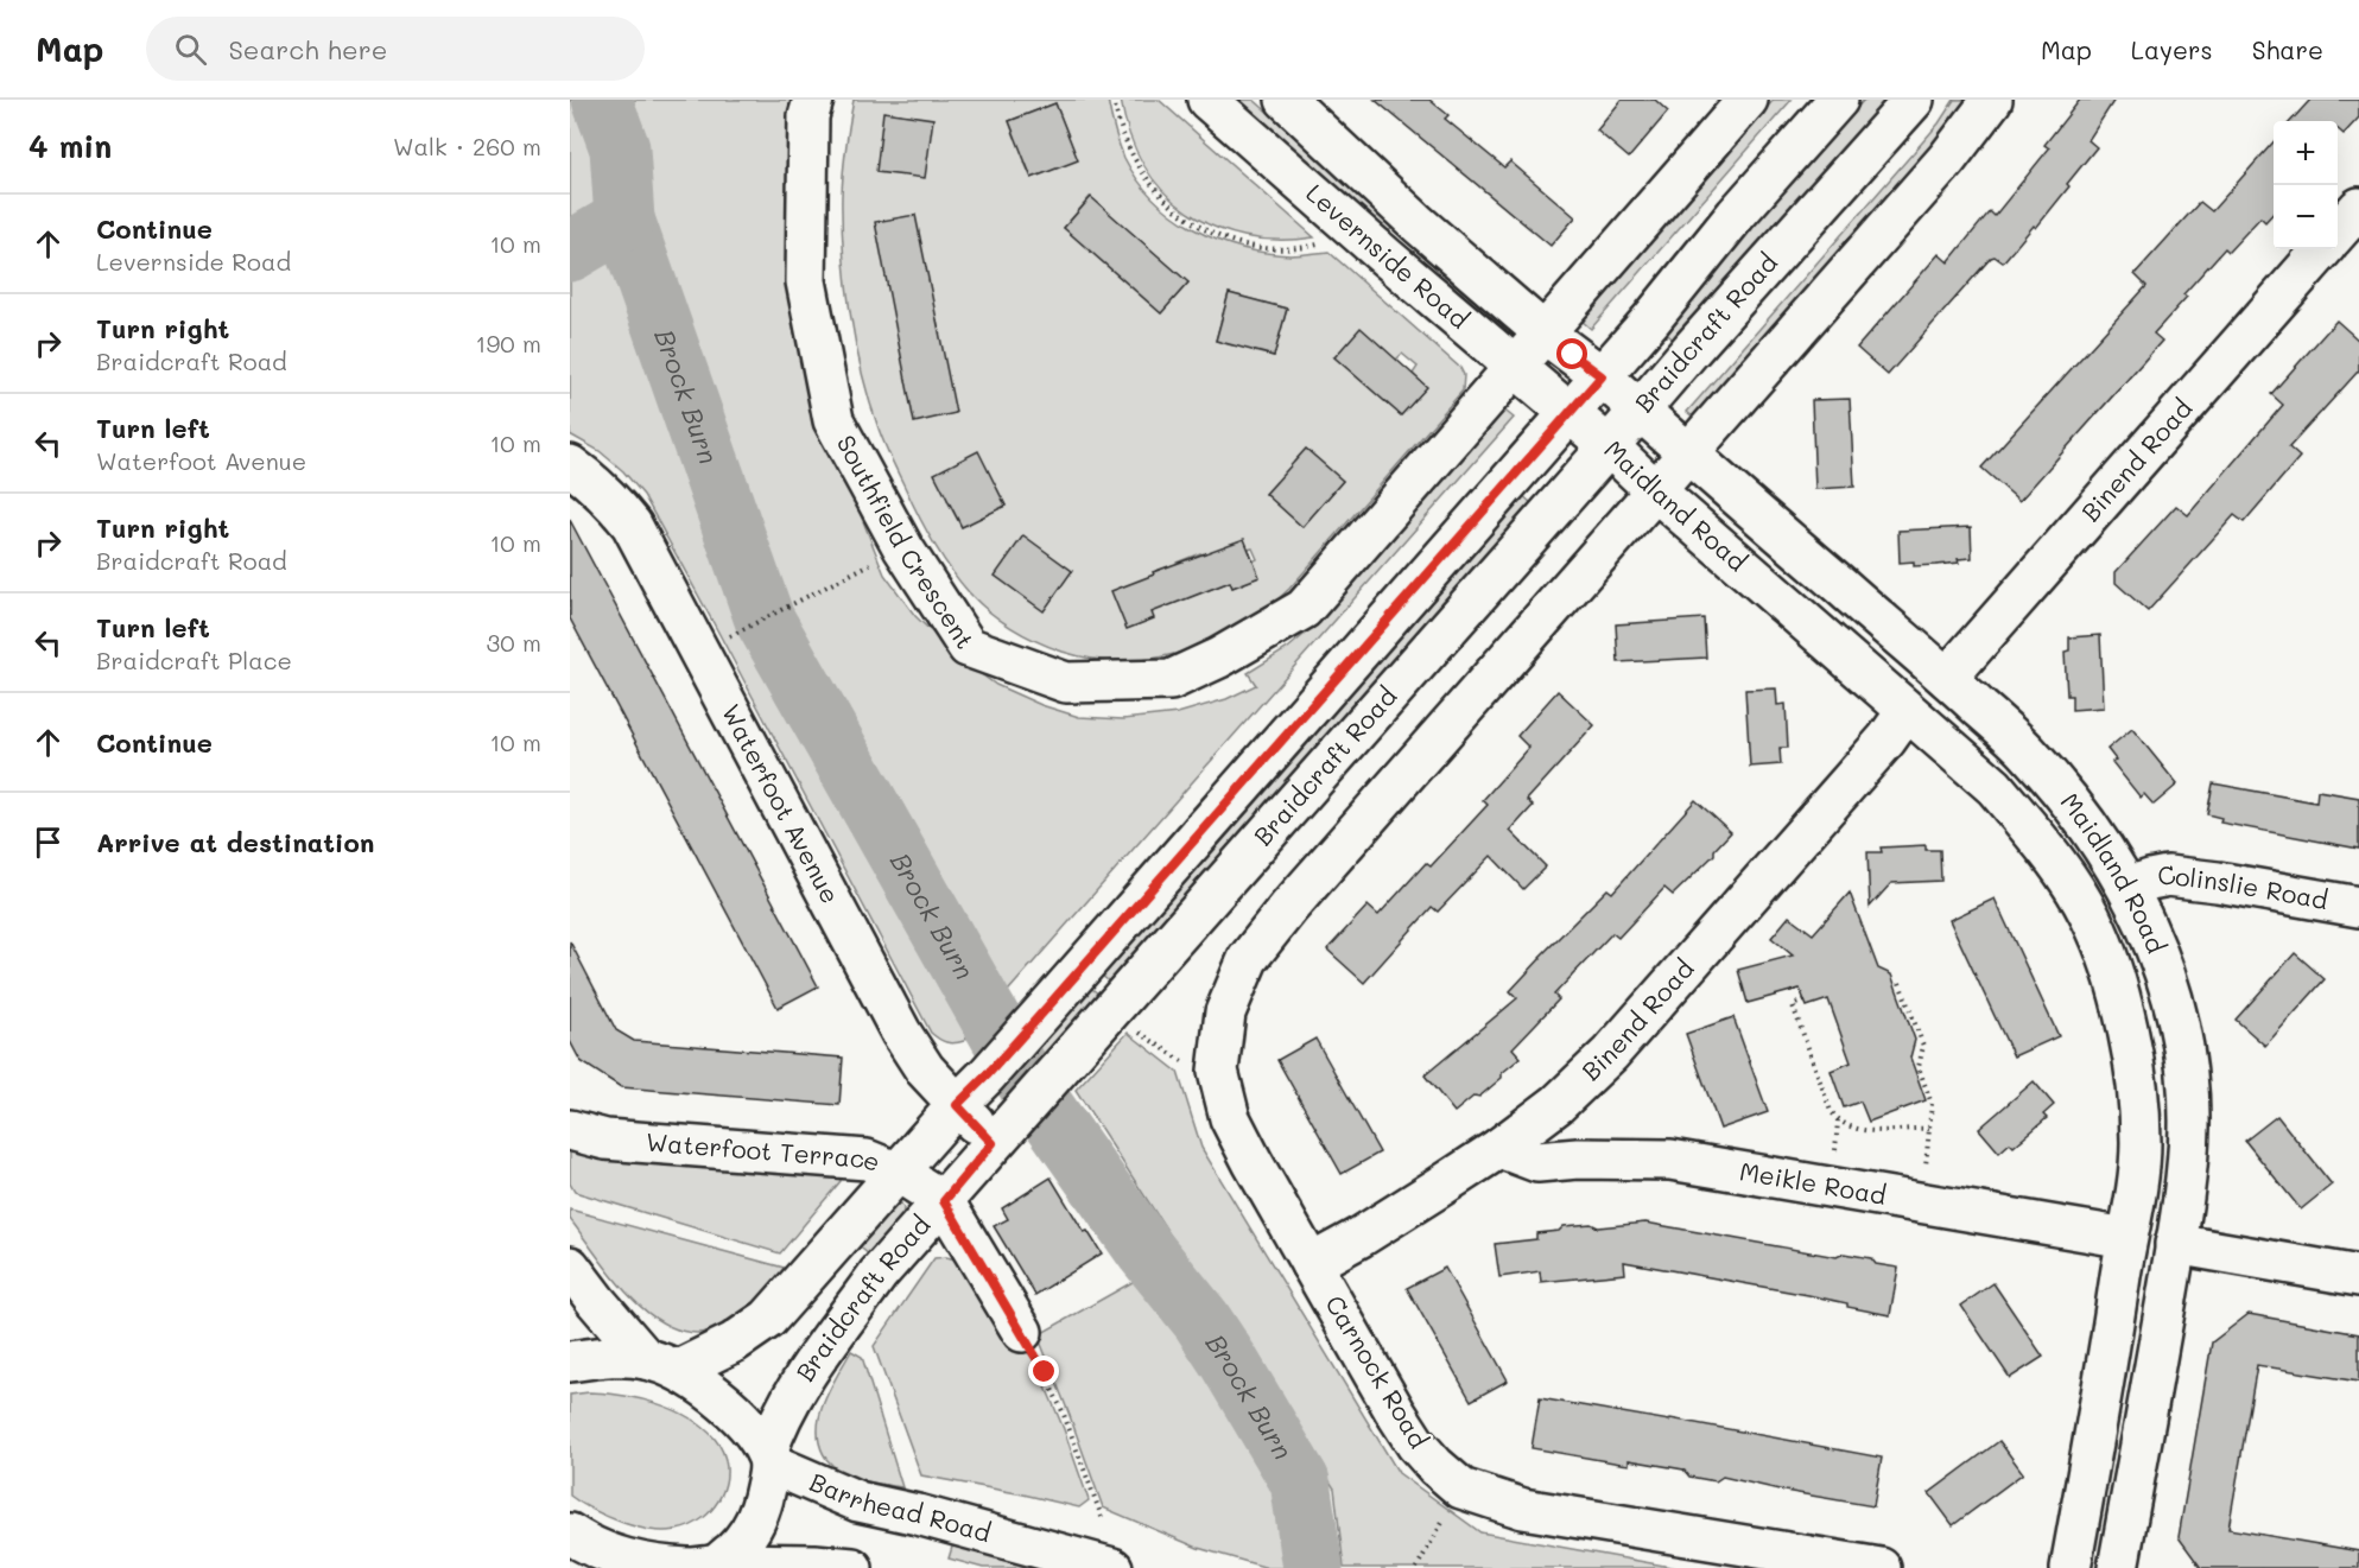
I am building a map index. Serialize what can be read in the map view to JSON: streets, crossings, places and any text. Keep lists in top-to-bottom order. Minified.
{"streets":{"street":["Levernside Road","Braidcraft Road","Binend Road","Maidland Road","Southfield Crescent","Waterfoot Avenue","Colinslie Road","Waterfoot Terrace","Meikle Road","Carnock Road","Barrhead Road"]},"crossings":[["Levernside Road","Braidcraft Road"],["Levernside Road","Maidland Road"],["Levernside Road","Southfield Crescent"],["Braidcraft Road","Maidland Road"],["Braidcraft Road","Waterfoot Avenue"],["Braidcraft Road","Waterfoot Terrace"],["Braidcraft Road","Barrhead Road"],["Binend Road","Maidland Road"],["Binend Road","Meikle Road"],["Binend Road","Carnock Road"],["Maidland Road","Colinslie Road"],["Maidland Road","Meikle Road"],["Maidland Road","Carnock Road"]],"water":["Brock Burn"],"page":{"header":"Map","search":"Search here","nav":["Map","Layers","Share"],"heading":["4 min","Walk · 260 m"],"map_buttons":["+","−"],"list":[["Continue","Levernside Road","10 m"],["Turn right","Braidcraft Road","190 m"],["Turn left","Waterfoot Avenue","10 m"],["Turn right","Braidcraft Road","10 m"],["Turn left","Braidcraft Place","30 m"],["Continue","10 m"],"Arrive at destination"]}}
